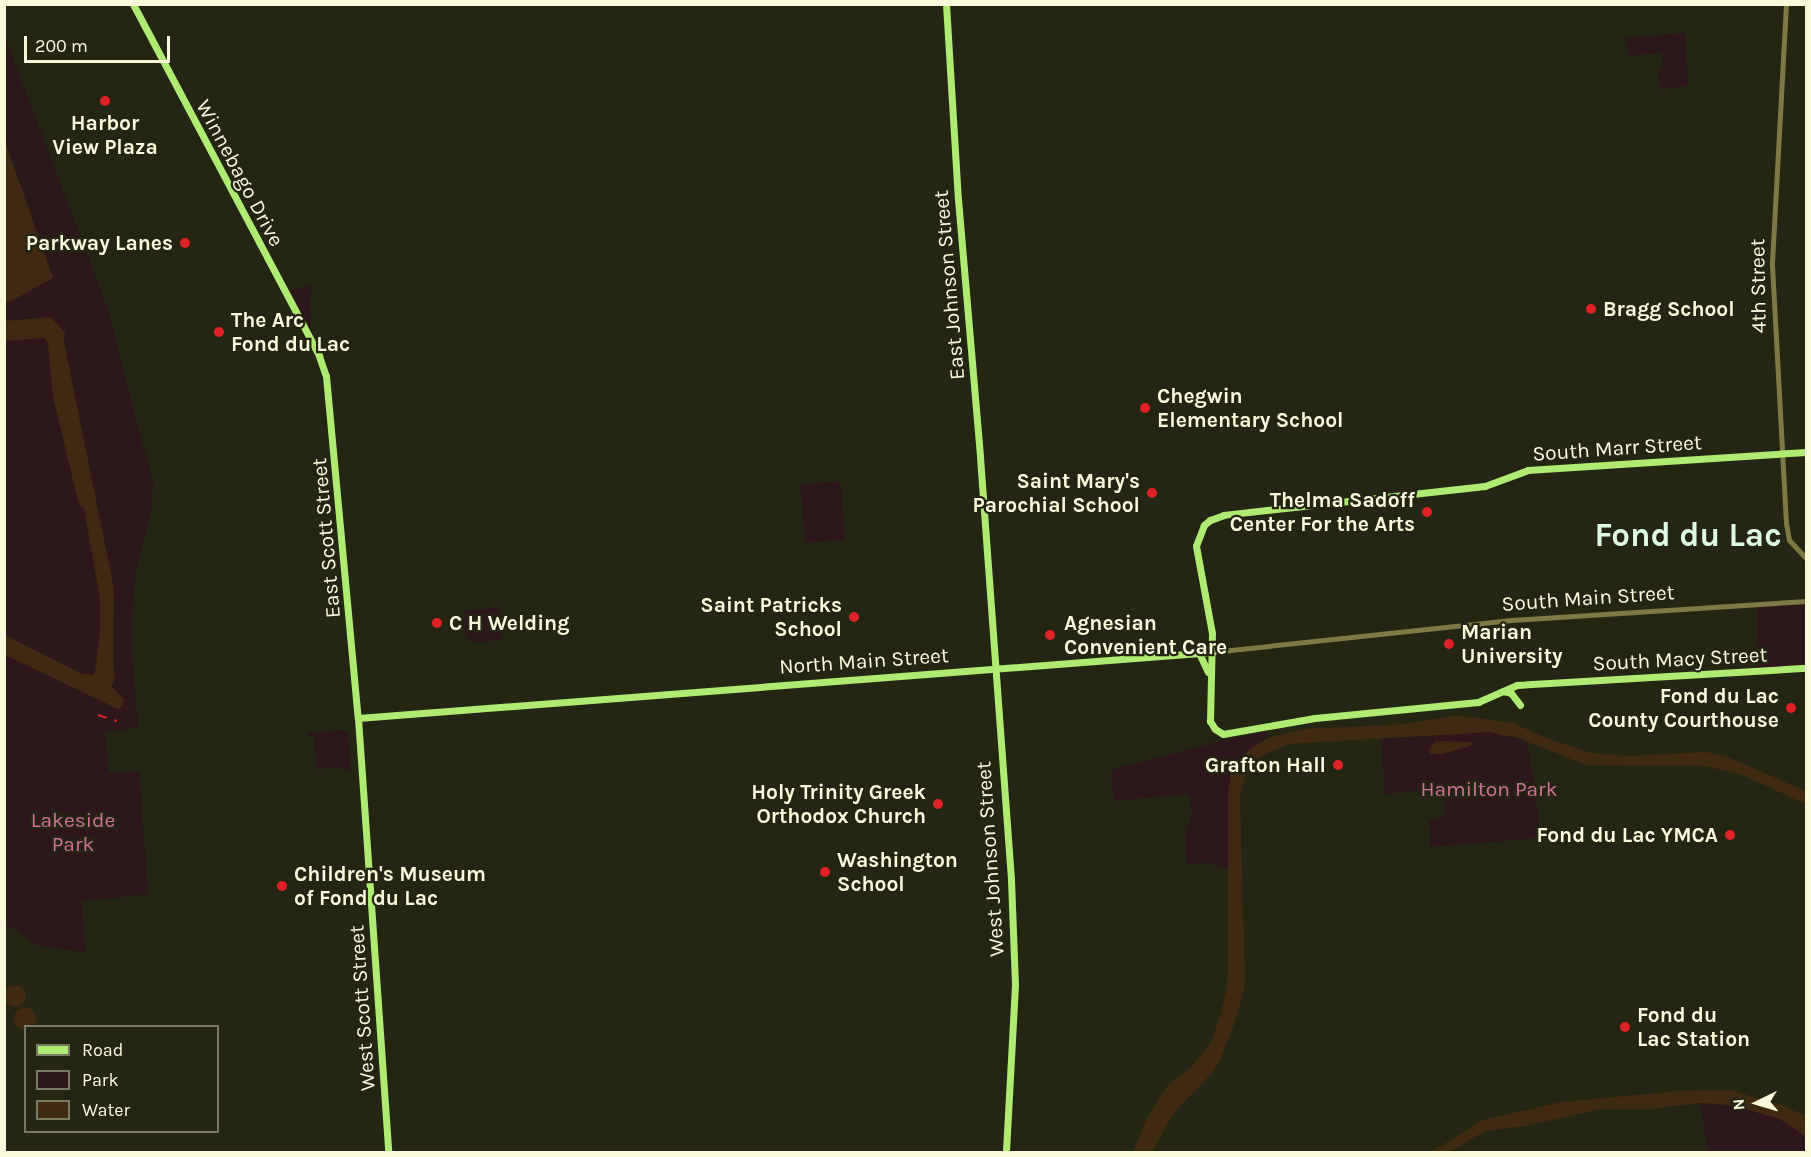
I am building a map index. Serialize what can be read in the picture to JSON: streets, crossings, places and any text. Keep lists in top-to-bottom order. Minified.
{"streets":{"main road":["Winnebago Drive","East Johnson Street","South Marr Street","East Scott Street","South Macy Street","North Main Street","West Johnson Street","West Scott Street"],"street":["4th Street","South Main Street"]},"crossings":[["Winnebago Drive","East Scott Street"],["East Johnson Street","West Johnson Street"],["4th Street","South Marr Street"],["East Scott Street","North Main Street"],["East Scott Street","West Scott Street"],["South Main Street","North Main Street"],["North Main Street","West Johnson Street"],["North Main Street","West Scott Street"]],"districts":["Fond du Lac"],"parks":["Hamilton Park","Lakeside Park"],"places":["Harbor View Plaza","Parkway Lanes","Bragg School","The Arc Fond du Lac","Chegwin Elementary School","Saint Mary's Parochial School","Thelma Sadoff Center For the Arts","Saint Patricks School","C H Welding","Agnesian Convenient Care","Marian University","Fond du Lac County Courthouse","Grafton Hall","Holy Trinity Greek Orthodox Church","Fond du Lac YMCA","Washington School","Children's Museum of Fond du Lac","Fond du Lac Station"],"legend":["Road","Park","Water"],"scale_bar":"200 m","north":"left"}
